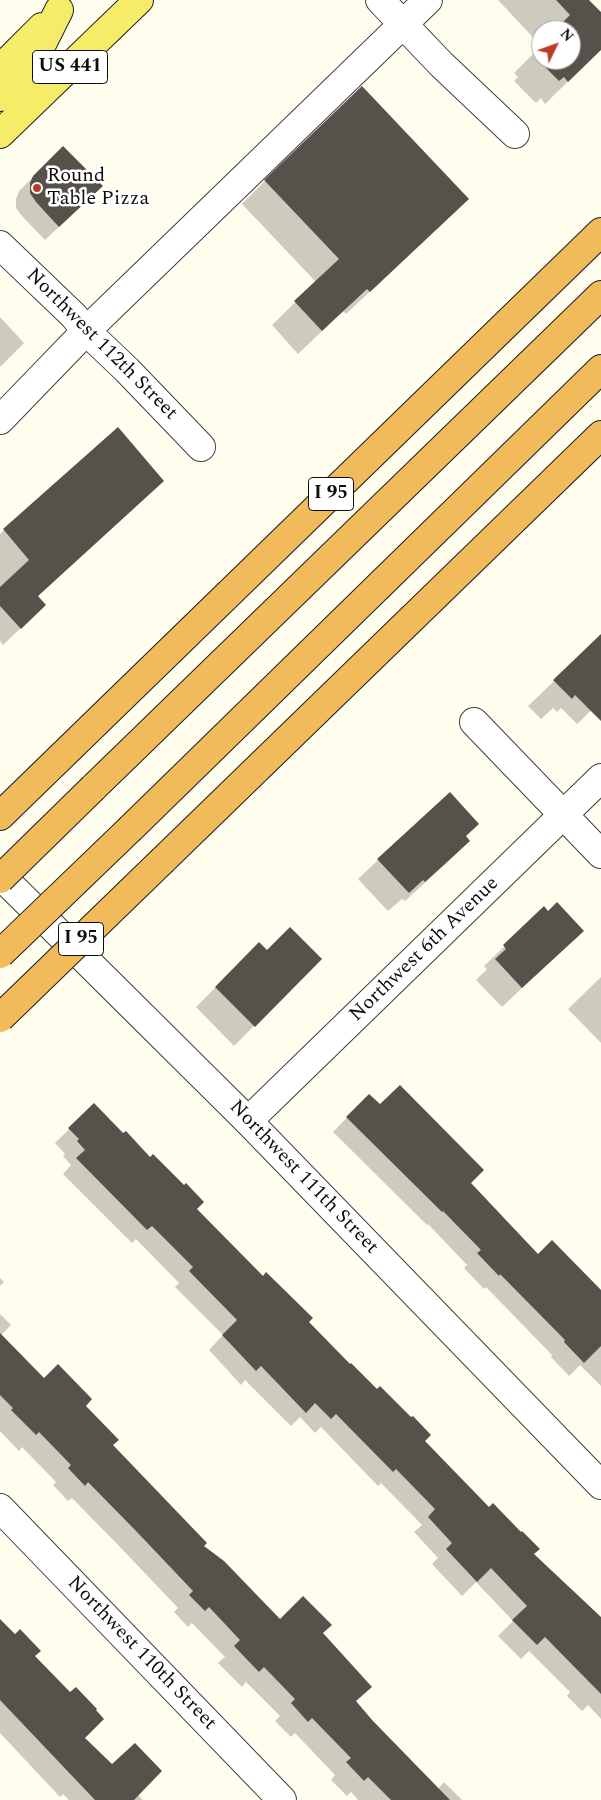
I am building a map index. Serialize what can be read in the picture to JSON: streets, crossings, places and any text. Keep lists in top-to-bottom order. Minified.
{"streets":{"highway":["I 95"],"main road":["US 441"],"street":["Northwest 112th Street","Northwest 6th Avenue","Northwest 111th Street","Northwest 110th Street"]},"crossings":[["Northwest 6th Avenue","Northwest 111th Street"]],"places":["Round Table Pizza"],"north":"top right"}
